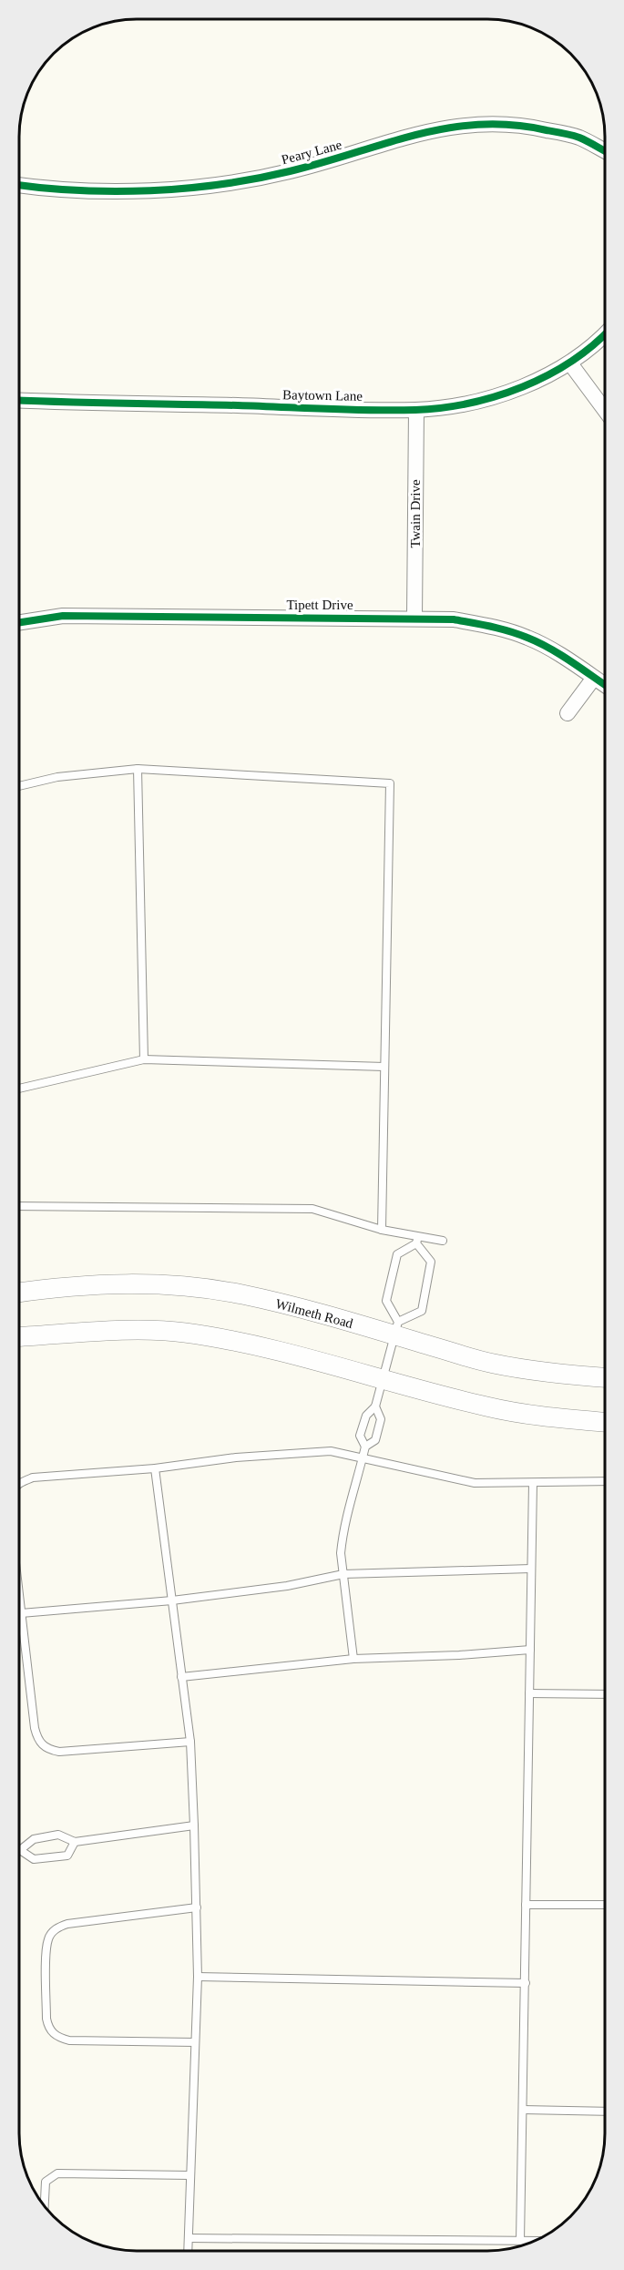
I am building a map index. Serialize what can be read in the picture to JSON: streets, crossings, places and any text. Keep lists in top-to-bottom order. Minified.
{"streets":{"street":["Peary Lane","Baytown Lane","Twain Drive","Tipett Drive","Wilmeth Road"]},"crossings":[["Baytown Lane","Twain Drive"],["Twain Drive","Tipett Drive"]]}
